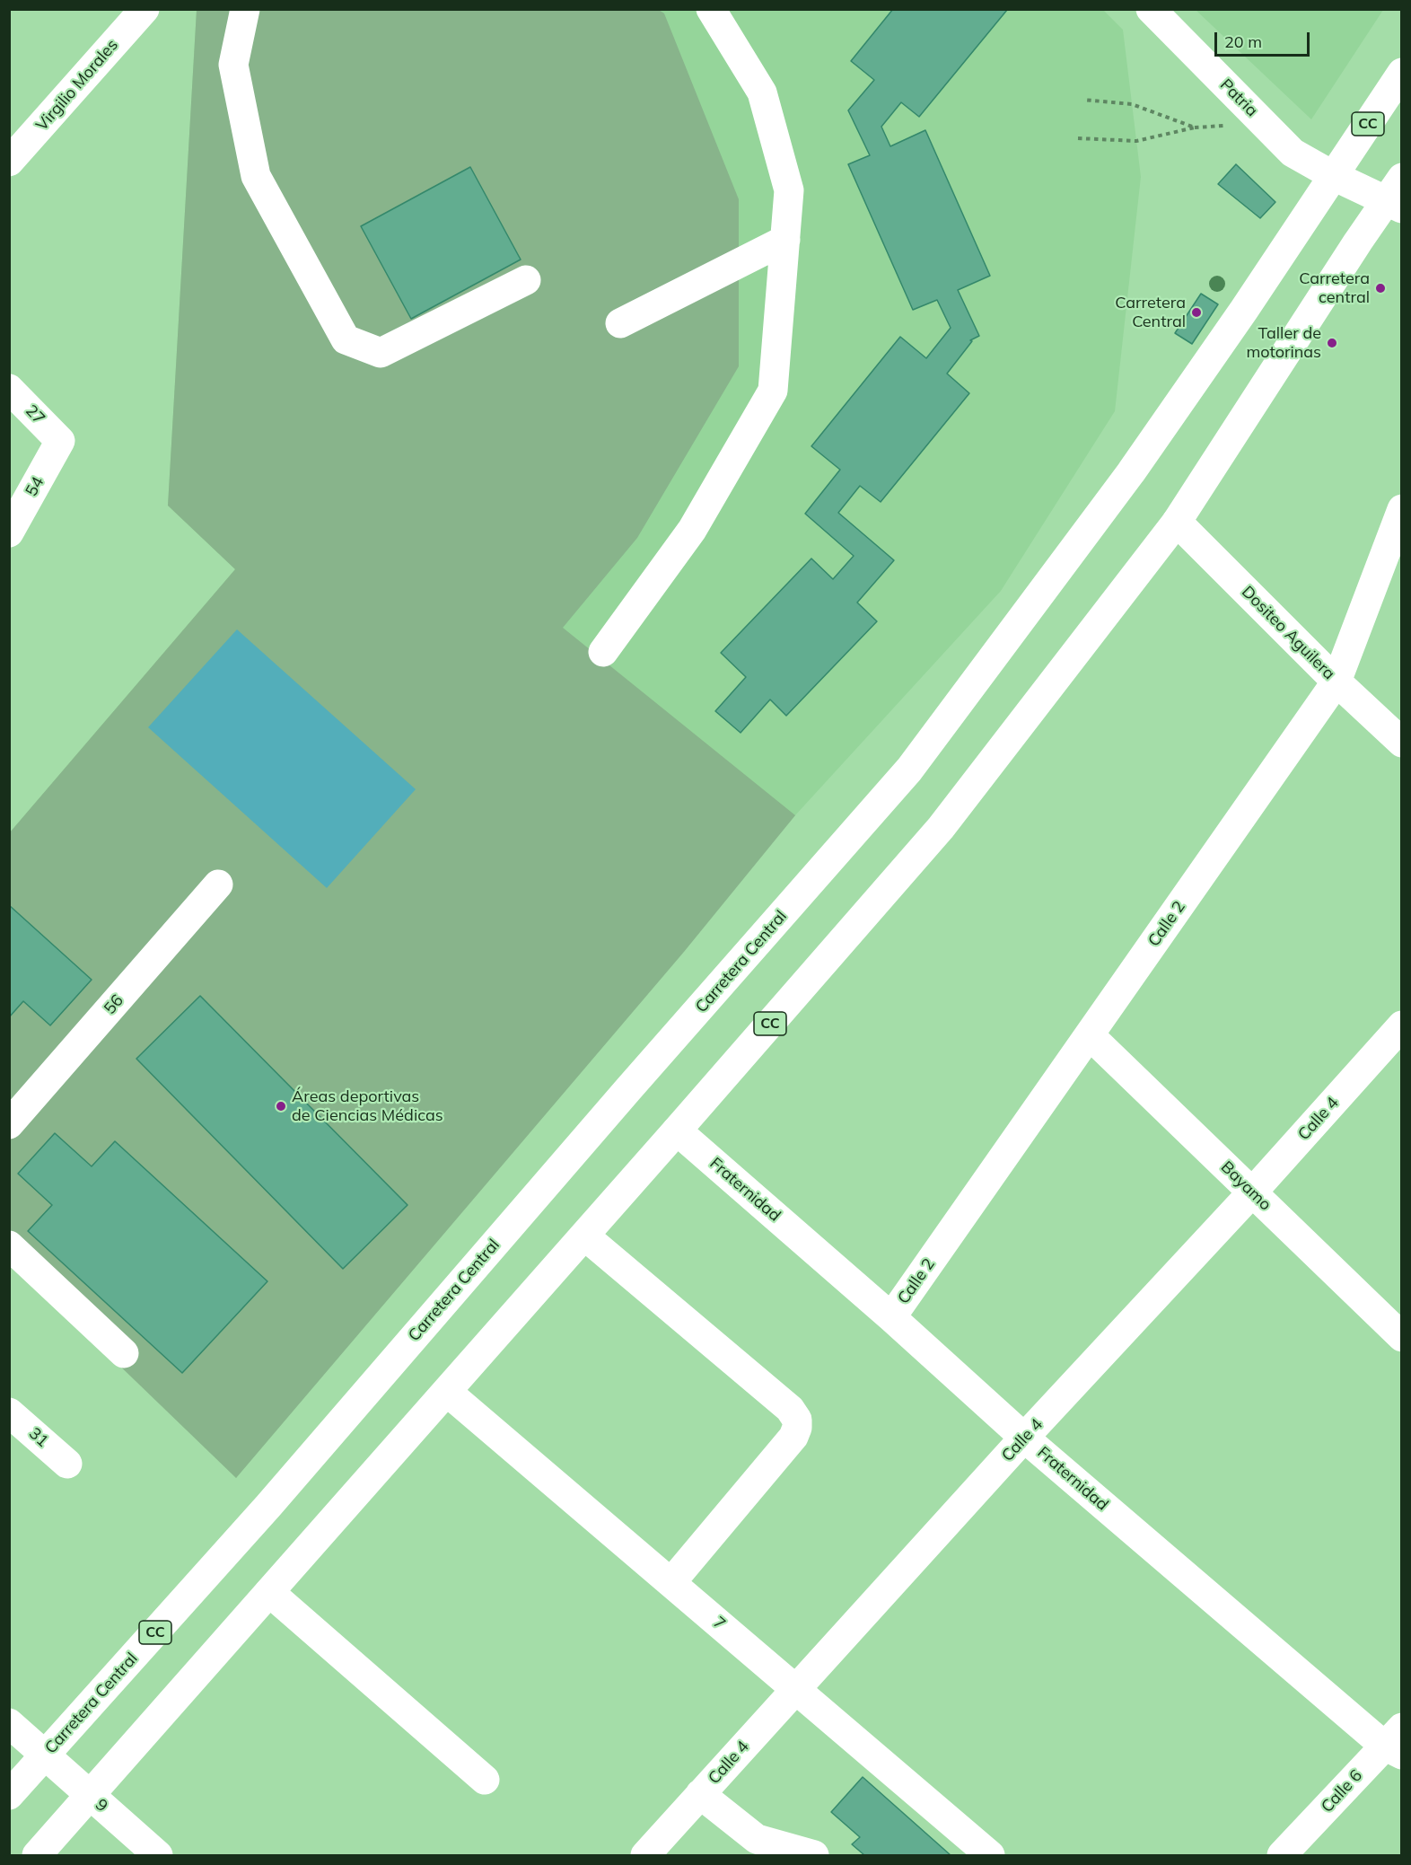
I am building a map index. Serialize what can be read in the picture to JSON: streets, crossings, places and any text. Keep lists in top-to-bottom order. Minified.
{"streets":{"street":["Virgilio Morales","Patria","CC","27","54","Dositeo Aguilera","Calle 2","Carretera Central","56","Calle 4","Bayamo","Fraternidad","31","7","Calle 6","9"]},"crossings":[["Patria","CC"],["Patria","Carretera Central"],["CC","Dositeo Aguilera"],["CC","Fraternidad"],["CC","7"],["CC","9"],["27","54"],["Dositeo Aguilera","Calle 2"],["Calle 2","Bayamo"],["Calle 2","Fraternidad"],["Carretera Central","9"],["Calle 4","Bayamo"],["Calle 4","Fraternidad"],["Calle 4","7"],["Fraternidad","Calle 6"]],"places":["Carretera central","Carretera Central","Taller de motorinas","Áreas deportivas de Ciencias Médicas"],"scale_bar":"20 m"}
